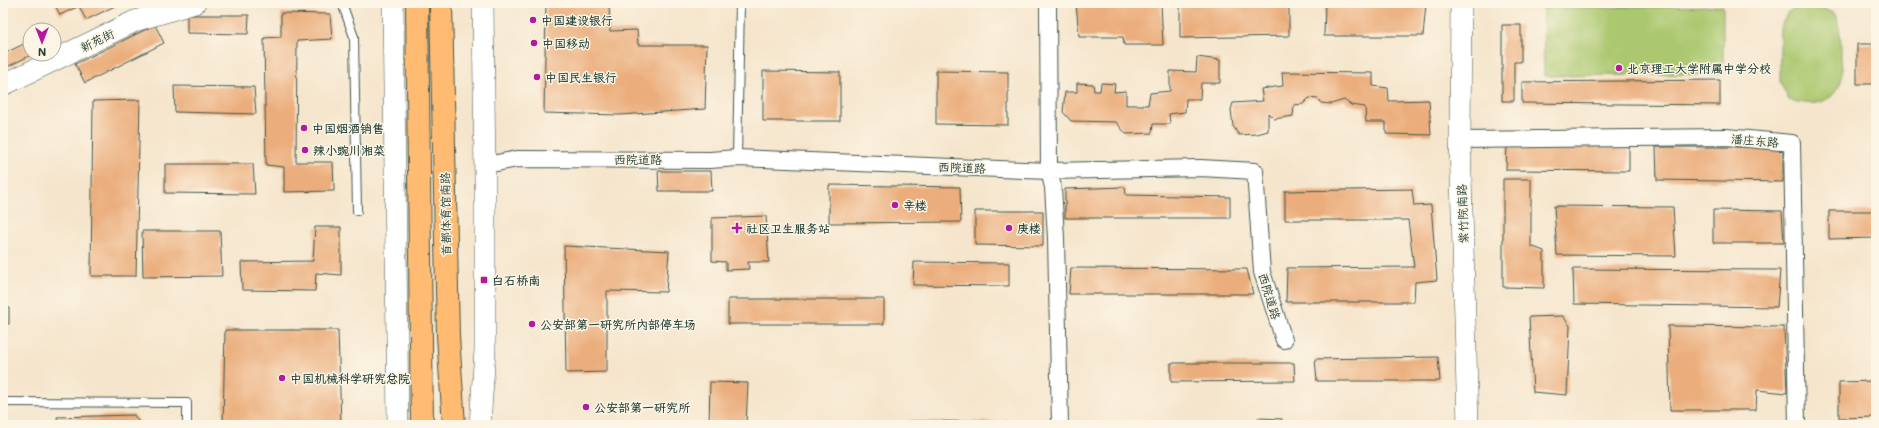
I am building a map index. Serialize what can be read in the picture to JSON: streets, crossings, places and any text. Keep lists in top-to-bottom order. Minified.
{"streets":{"main road":["首都体育馆南路"],"street":["新苑街","潘庄东路","西院道路","紫竹院南路"]},"crossings":[["潘庄东路","紫竹院南路"]],"places":{"other":["中国建设银行","中国移动","北京理工大学附属中学分校","中国民生银行","中国烟酒销售","辣小豌川湘菜","辛楼","庚楼","公安部第一研究所内部停车场","中国机械科学研究总院","公安部第一研究所"],"health":["社区卫生服务站"],"transit":["白石桥南"]},"north":"bottom"}
